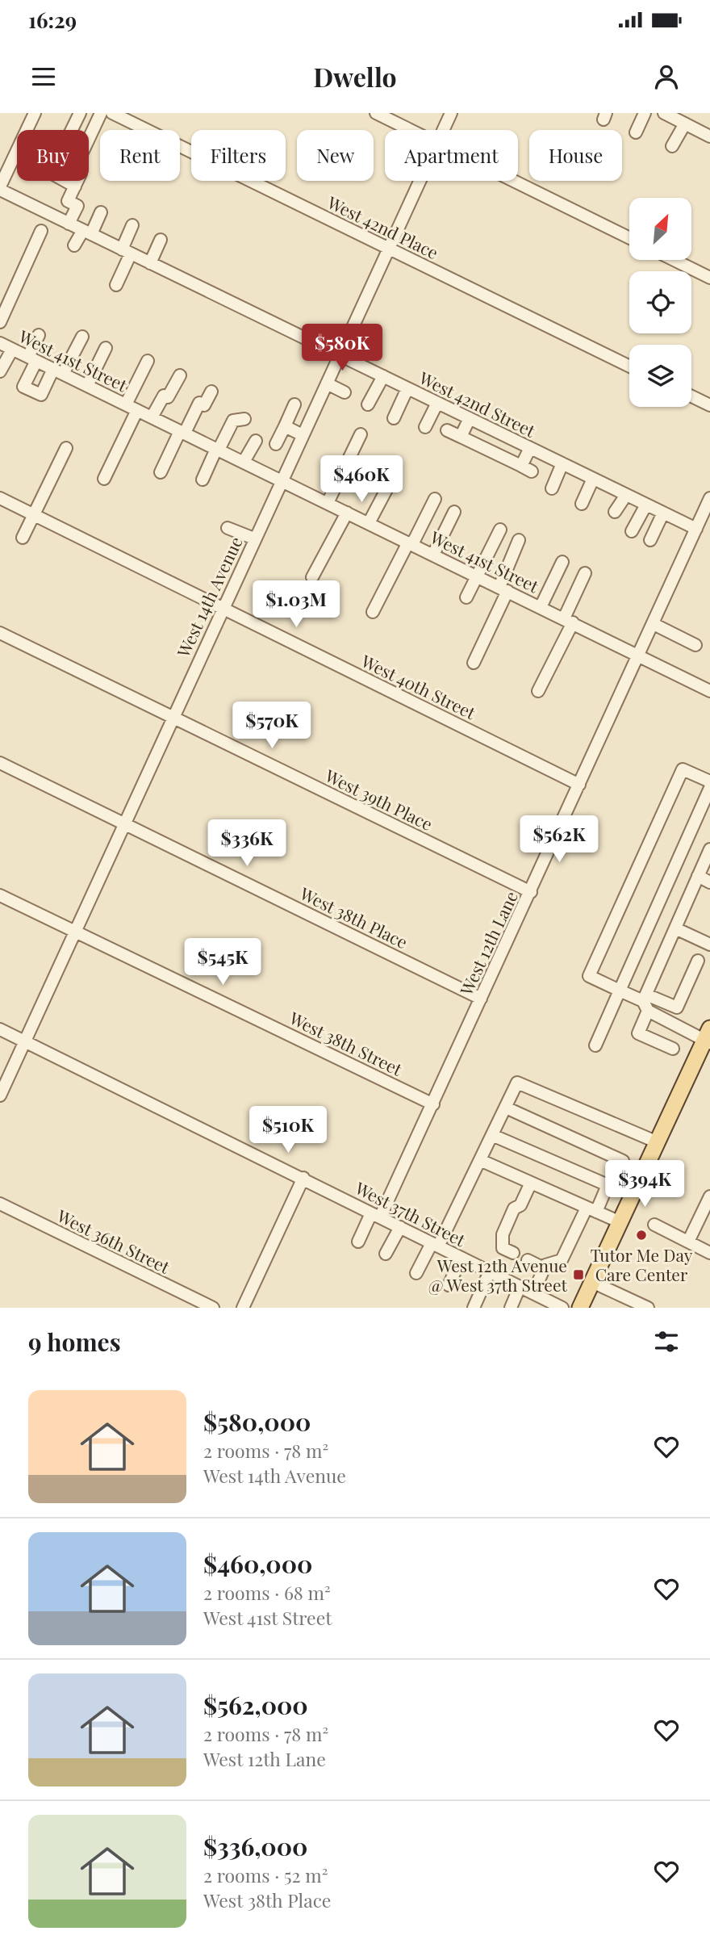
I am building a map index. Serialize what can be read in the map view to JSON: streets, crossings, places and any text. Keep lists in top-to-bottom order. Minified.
{"streets":{"street":["West 42nd Place","West 41st Street","West 42nd Street","West 14th Avenue","West 40th Street","West 39th Place","West 38th Place","West 12th Lane","West 38th Street","West 37th Street","West 36th Street"]},"crossings":[["West 42nd Place","West 14th Avenue"],["West 41st Street","West 14th Avenue"],["West 41st Street","West 12th Lane"],["West 42nd Street","West 14th Avenue"],["West 42nd Street","West 12th Lane"],["West 14th Avenue","West 40th Street"],["West 14th Avenue","West 39th Place"],["West 14th Avenue","West 38th Place"],["West 14th Avenue","West 38th Street"],["West 14th Avenue","West 37th Street"],["West 40th Street","West 12th Lane"],["West 39th Place","West 12th Lane"],["West 38th Place","West 12th Lane"],["West 12th Lane","West 38th Street"],["West 12th Lane","West 37th Street"]],"places":{"other":["Tutor Me Day Care Center"],"transit":["West 12th Avenue @ West 37th Street"]},"north":"top right","page":{"status":"16:29","header":"Dwello","chip":["Buy","Rent","Filters","New","Apartment","House"],"price":["$580K","$460K","$1.03M","$570K","$562K","$336K","$545K","$510K","$394K"],"heading":"9 homes","list":[{"name":"$580,000","note":"2 rooms · 78 m² · West 14th Avenue"},{"name":"$460,000","note":"2 rooms · 68 m² · West 41st Street"},{"name":"$562,000","note":"2 rooms · 78 m² · West 12th Lane"},{"name":"$336,000","note":"2 rooms · 52 m² · West 38th Place"}]}}
